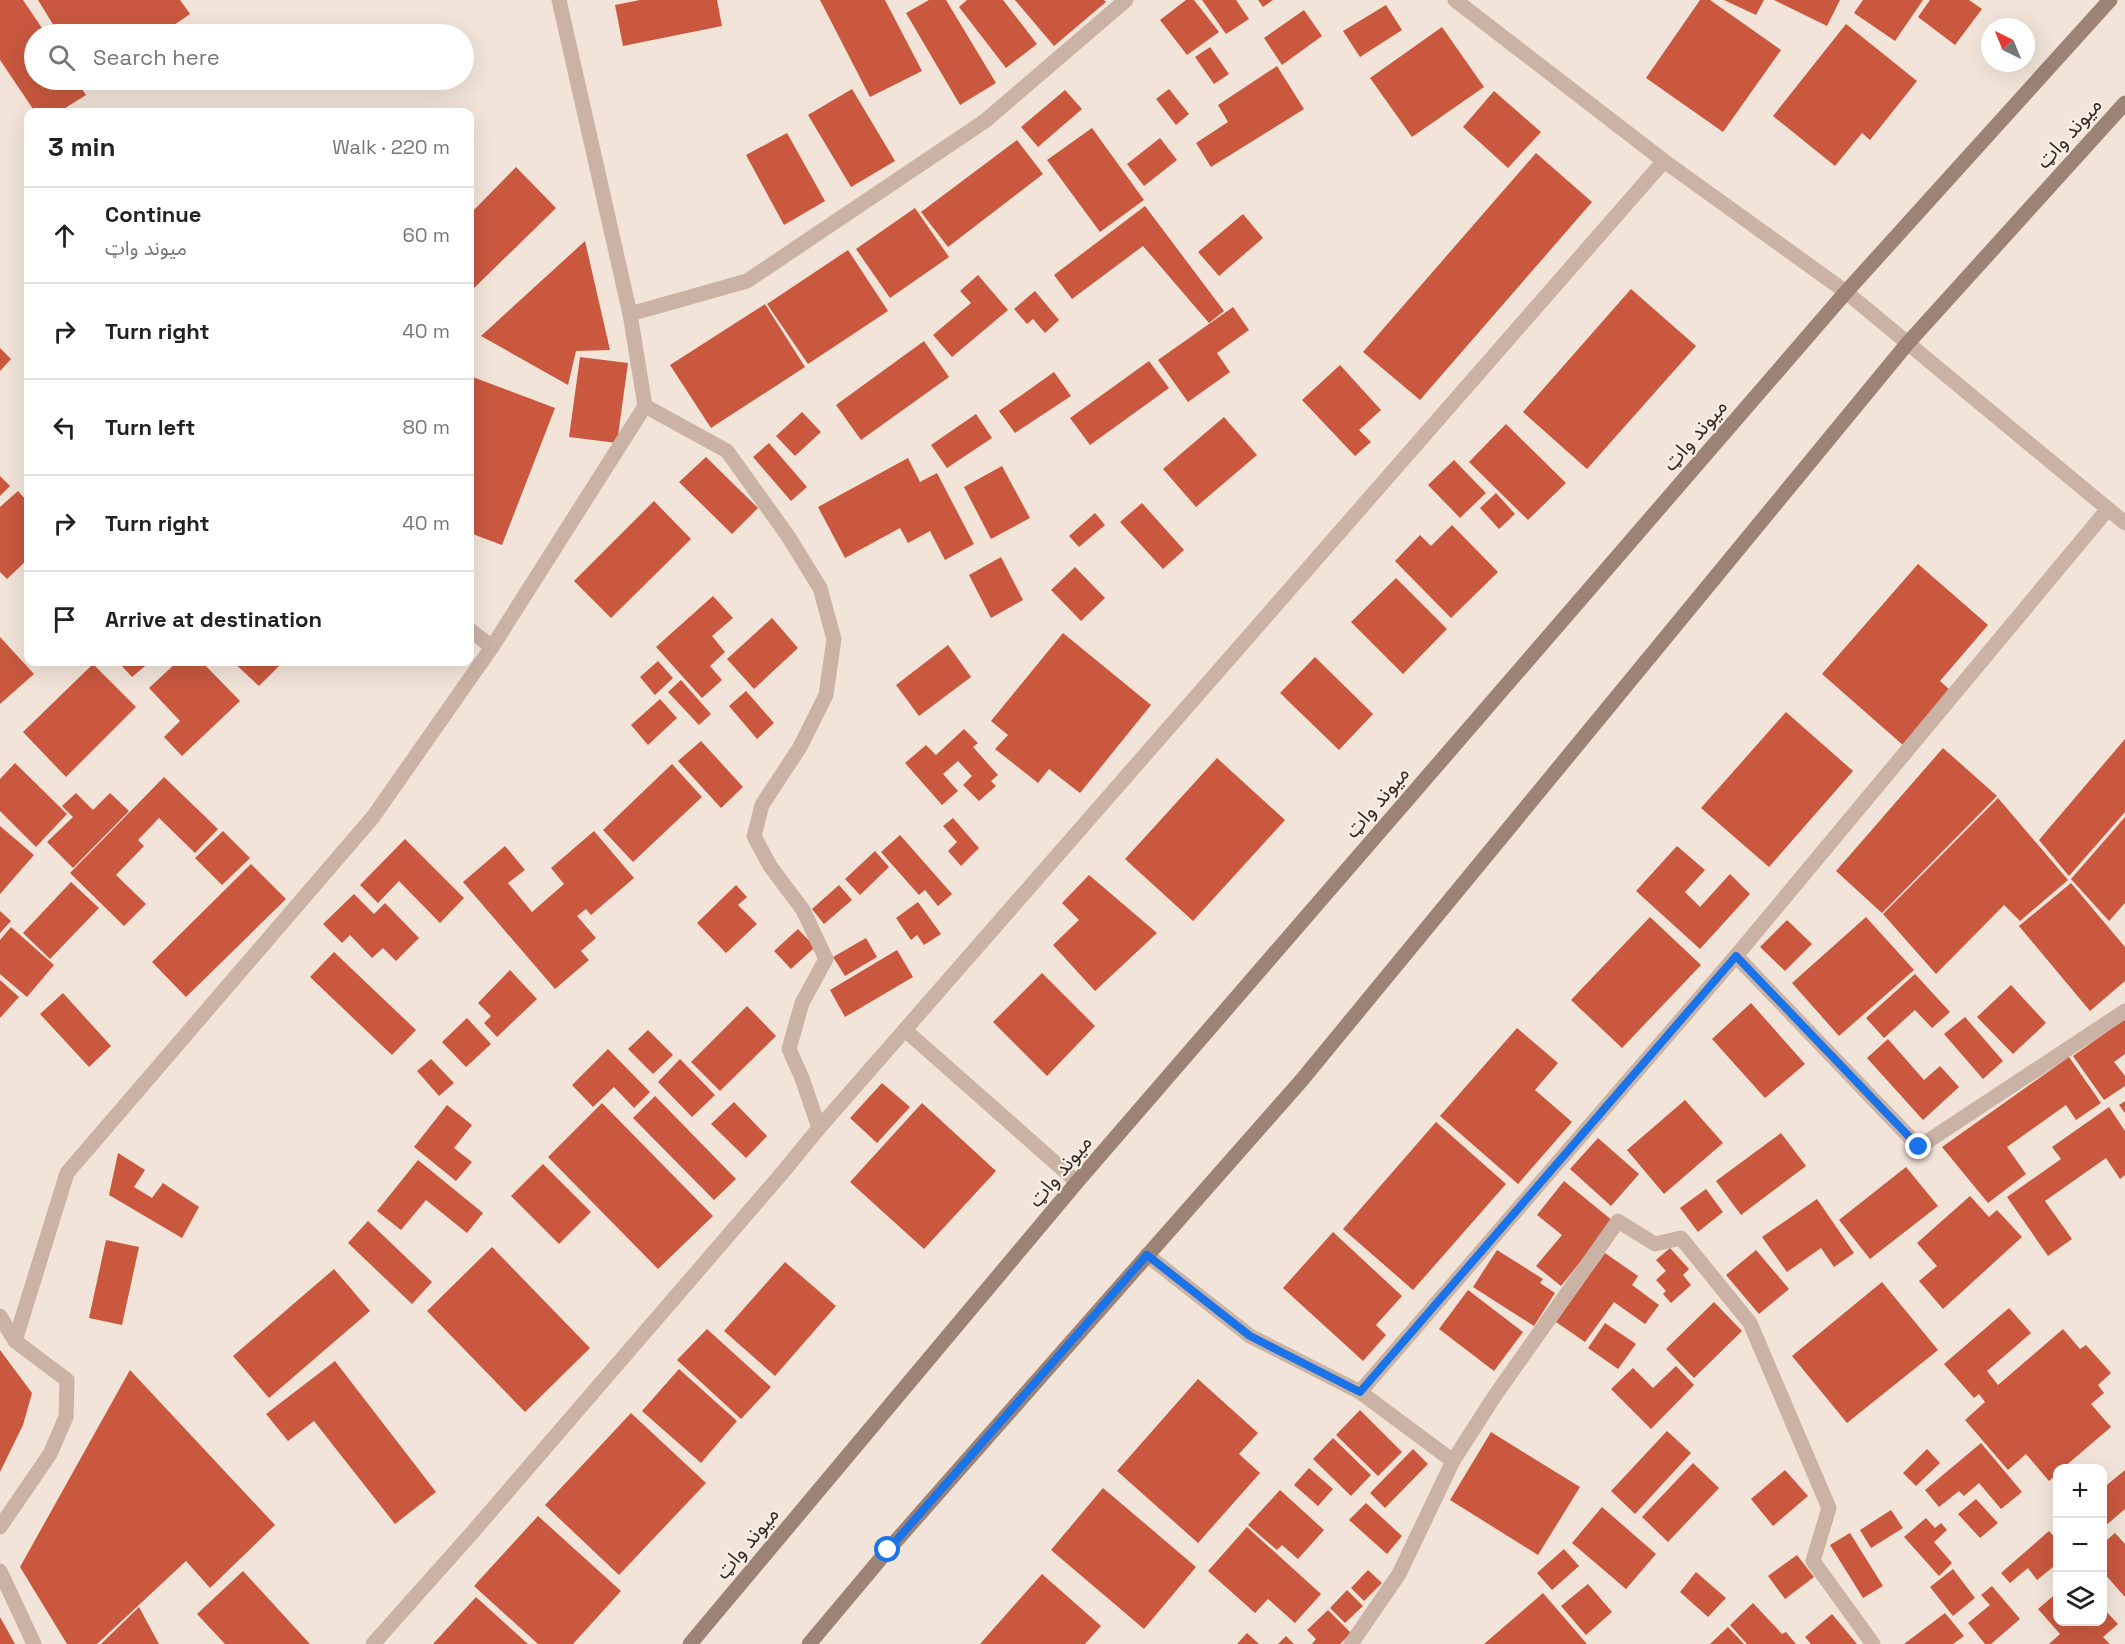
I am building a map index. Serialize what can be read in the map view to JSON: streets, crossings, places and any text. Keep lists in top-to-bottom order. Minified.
{"streets":{"main road":["میوند واټ"]},"north":"top left","page":{"search":"Search here","heading":["3 min","Walk · 220 m"],"list":[["Continue","میوند واټ","60 m"],["Turn right","40 m"],["Turn left","80 m"],["Turn right","40 m"],"Arrive at destination"],"map_buttons":["+","−"]}}
